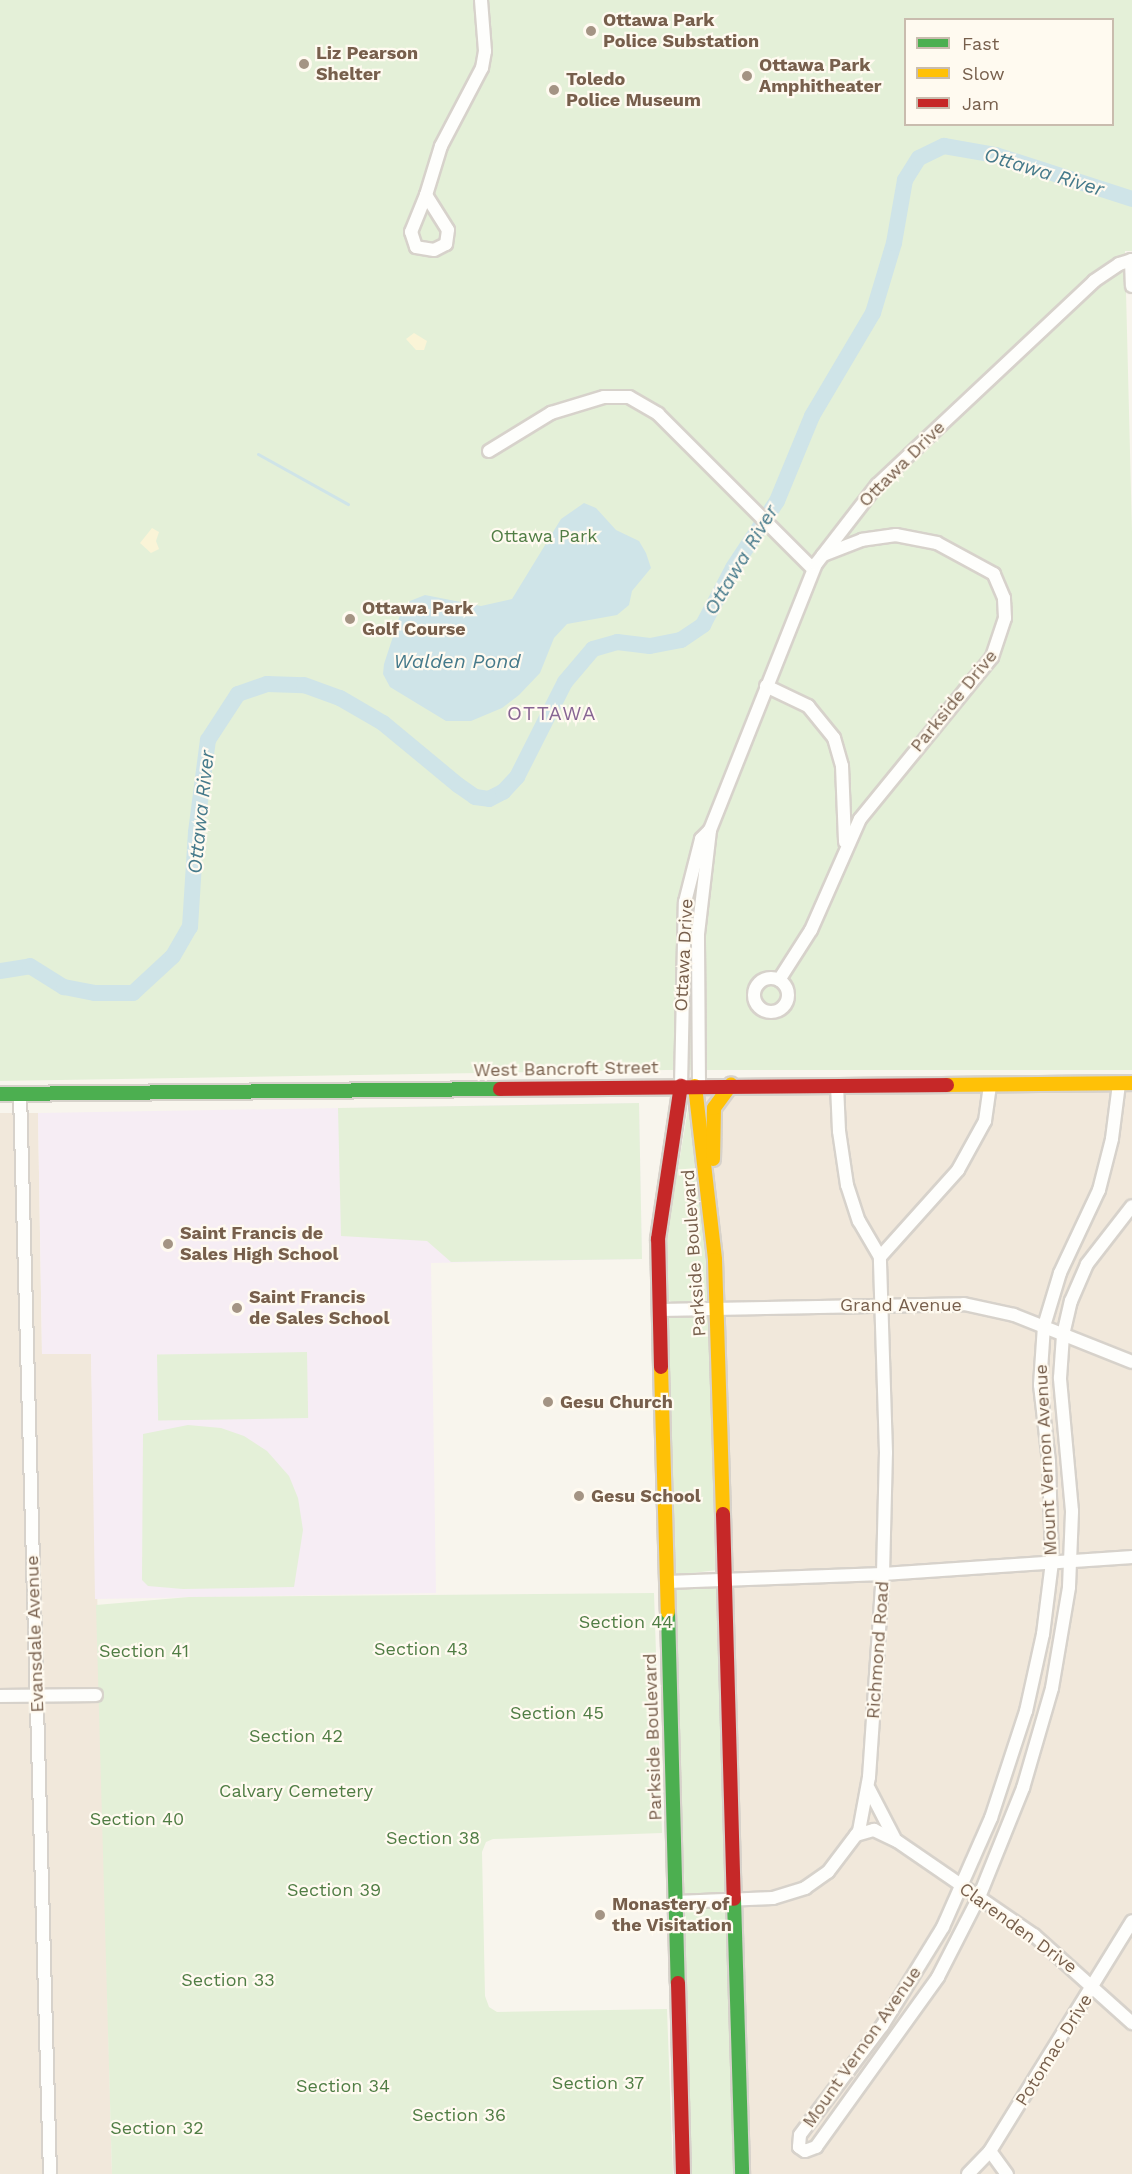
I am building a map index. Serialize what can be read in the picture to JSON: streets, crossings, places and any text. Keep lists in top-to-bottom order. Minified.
{"streets":{"street":["Ottawa Drive","Parkside Drive","West Bancroft Street","Parkside Boulevard","Grand Avenue","Mount Vernon Avenue","Evansdale Avenue","Richmond Road","Clarenden Drive","Potomac Drive"]},"crossings":[["Ottawa Drive","Parkside Drive"],["Ottawa Drive","West Bancroft Street"],["Ottawa Drive","Parkside Boulevard"],["West Bancroft Street","Parkside Boulevard"],["West Bancroft Street","Mount Vernon Avenue"],["West Bancroft Street","Evansdale Avenue"],["West Bancroft Street","Richmond Road"],["Parkside Boulevard","Grand Avenue"],["Parkside Boulevard","Richmond Road"],["Grand Avenue","Mount Vernon Avenue"],["Grand Avenue","Richmond Road"],["Mount Vernon Avenue","Clarenden Drive"],["Richmond Road","Clarenden Drive"],["Clarenden Drive","Potomac Drive"]],"districts":["OTTAWA"],"water":["Ottawa River","Walden Pond"],"parks":["Ottawa Park","Section 44","Section 43","Section 41","Section 45","Section 42","Calvary Cemetery","Section 40","Section 38","Section 39","Section 33","Section 37","Section 34","Section 36","Section 32"],"places":["Ottawa Park Police Substation","Liz Pearson Shelter","Ottawa Park Amphitheater","Toledo Police Museum","Ottawa Park Golf Course","Saint Francis de Sales High School","Saint Francis de Sales School","Gesu Church","Gesu School","Monastery of the Visitation"],"legend":["Fast","Slow","Jam"]}
